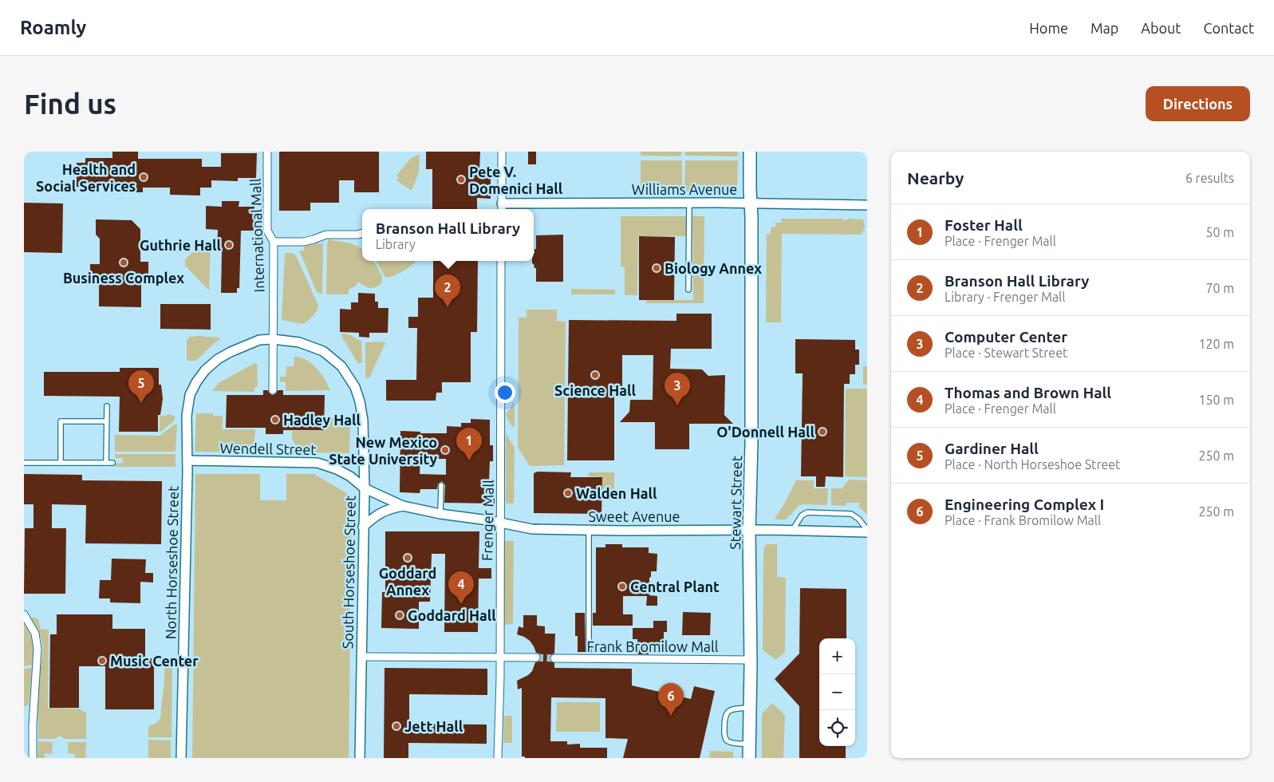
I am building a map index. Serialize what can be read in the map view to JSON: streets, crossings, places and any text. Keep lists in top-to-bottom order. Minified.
{"streets":{"street":["Williams Avenue","International Mall","Wendell Street","Stewart Street","Sweet Avenue","Frenger Mall","North Horseshoe Street","South Horseshoe Street","Frank Bromilow Mall"]},"crossings":[["Williams Avenue","Stewart Street"],["International Mall","North Horseshoe Street"],["International Mall","South Horseshoe Street"],["Wendell Street","Sweet Avenue"],["Wendell Street","North Horseshoe Street"],["Wendell Street","South Horseshoe Street"],["Stewart Street","Sweet Avenue"],["Stewart Street","Frank Bromilow Mall"],["Sweet Avenue","Frenger Mall"],["Sweet Avenue","South Horseshoe Street"],["North Horseshoe Street","South Horseshoe Street"]],"places":["Health and Social Services","Pete V. Domenici Hall","Guthrie Hall","Business Complex","Biology Annex","Science Hall","Hadley Hall","O'Donnell Hall","New Mexico State University","Walden Hall","Goddard Annex","Central Plant","Goddard Hall","Music Center","Jett Hall"],"page":{"header":"Roamly","nav":["Home","Map","About","Contact"],"buttons":"Directions","title":"Find us","heading":["Nearby","6 results"],"list":[{"mark":"1","name":"Foster Hall","note":"Place · Frenger Mall","value":"50 m"},{"mark":"2","name":"Branson Hall Library","note":"Library · Frenger Mall","value":"70 m"},{"mark":"3","name":"Computer Center","note":"Place · Stewart Street","value":"120 m"},{"mark":"4","name":"Thomas and Brown Hall","note":"Place · Frenger Mall","value":"150 m"},{"mark":"5","name":"Gardiner Hall","note":"Place · North Horseshoe Street","value":"250 m"},{"mark":"6","name":"Engineering Complex I","note":"Place · Frank Bromilow Mall","value":"250 m"}],"popup":["Branson Hall Library","Library"],"pins":["2","5","3","1","4","6"],"map_buttons":["+","−"]}}
